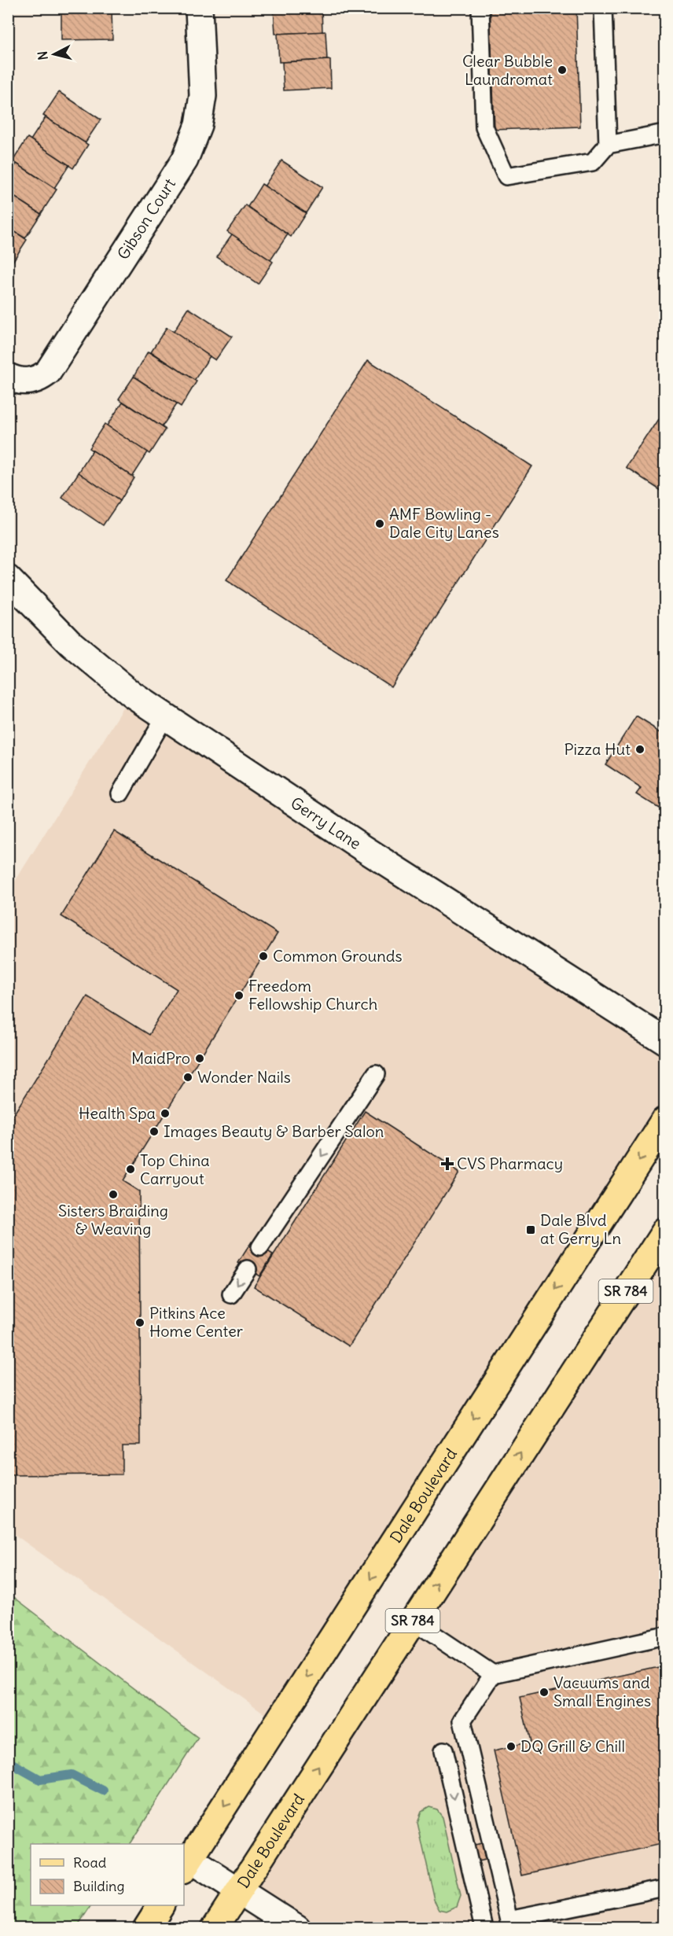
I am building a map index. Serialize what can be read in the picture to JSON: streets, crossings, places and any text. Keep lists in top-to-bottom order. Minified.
{"streets":{"main road":["SR 784","Dale Boulevard"],"street":["Gibson Court","Gerry Lane"]},"places":{"other":["Clear Bubble Laundromat","AMF Bowling - Dale City Lanes","Pizza Hut","Common Grounds","Freedom Fellowship Church","MaidPro","Wonder Nails","Health Spa","Images Beauty & Barber Salon","Top China Carryout","Sisters Braiding & Weaving","Pitkins Ace Home Center","Vacuums and Small Engines","DQ Grill & Chill"],"health":["CVS Pharmacy"],"transit":["Dale Blvd at Gerry Ln"]},"legend":["Road","Building"],"north":"left"}
